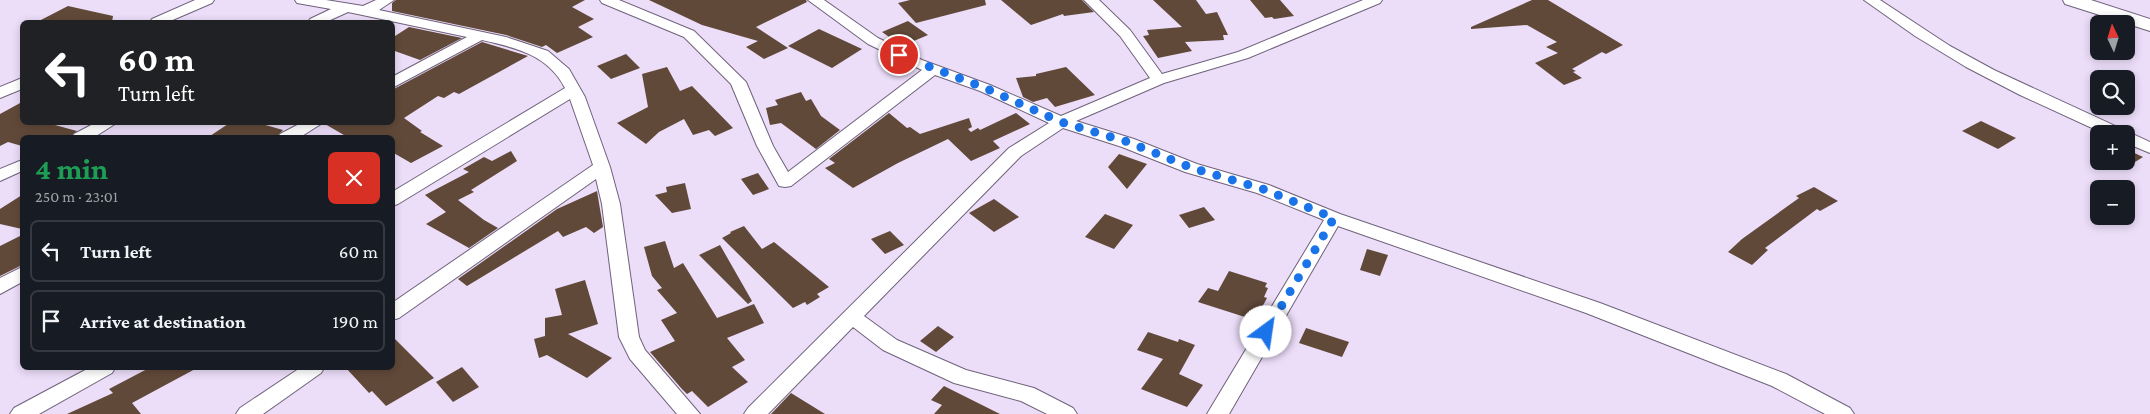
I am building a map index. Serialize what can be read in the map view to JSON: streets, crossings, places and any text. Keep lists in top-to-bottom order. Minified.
{"north":"top","page":{"map_buttons":["+","−"],"turn":["60 m","Turn left"],"heading":["4 min","250 m · 23:01"],"list":[{"name":"Turn left","value":"60 m"},{"name":"Arrive at destination","value":"190 m"}]}}
